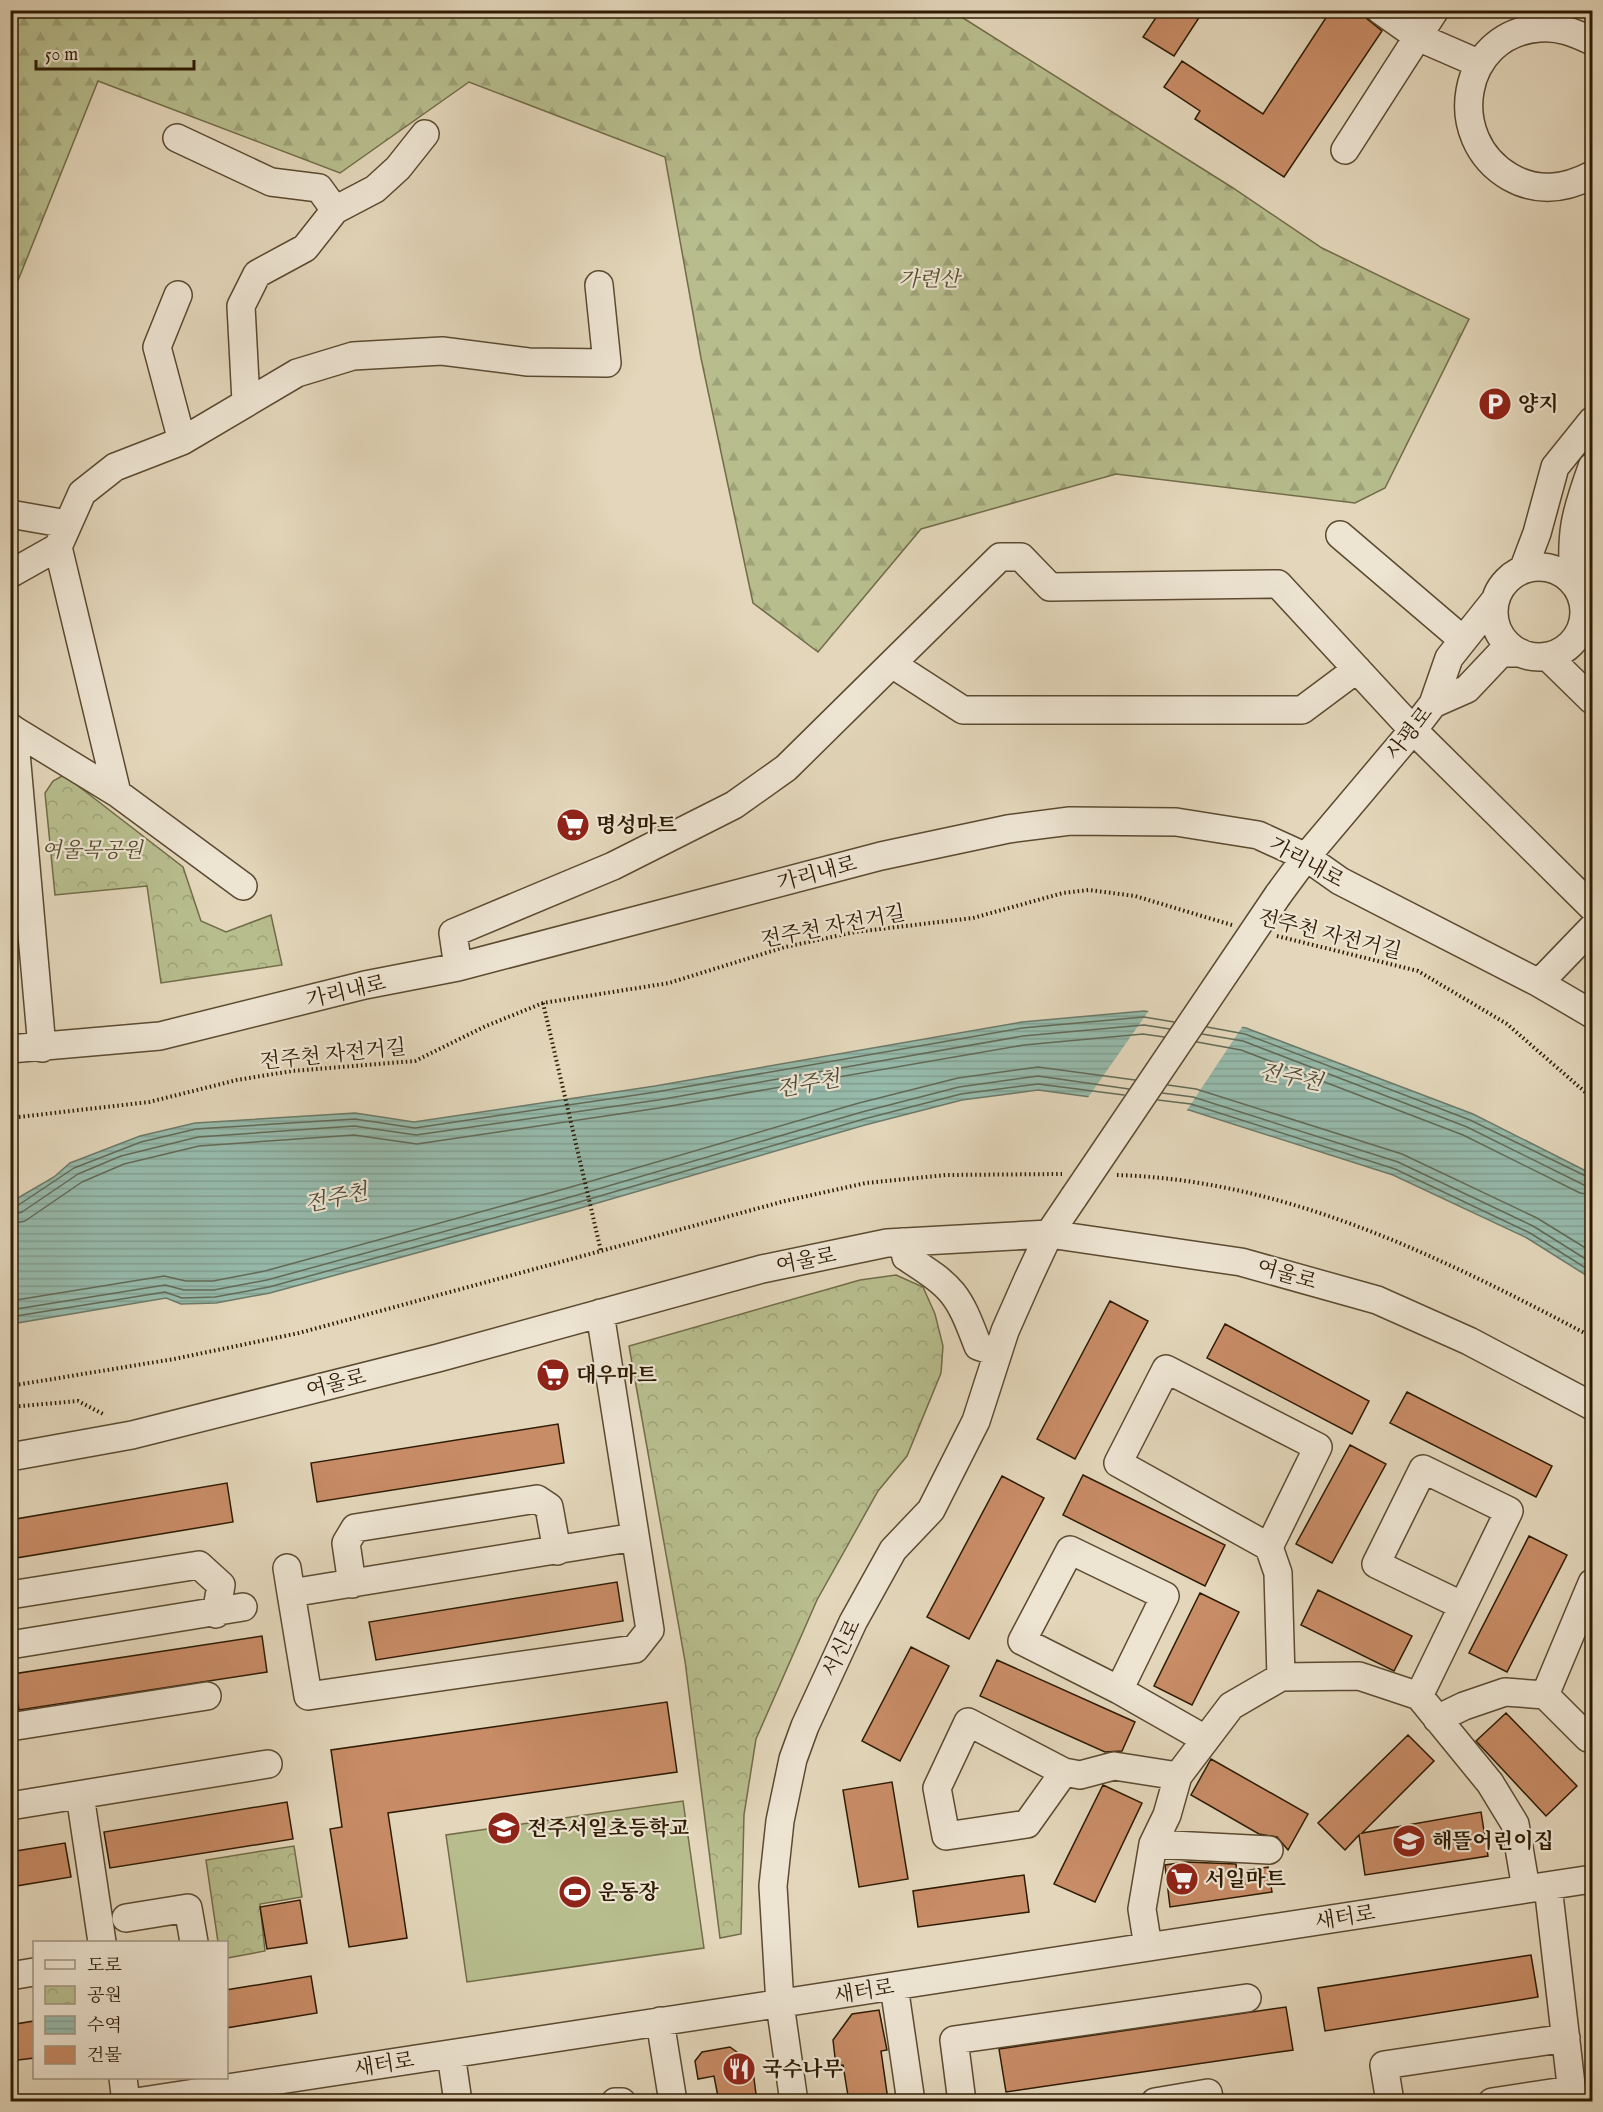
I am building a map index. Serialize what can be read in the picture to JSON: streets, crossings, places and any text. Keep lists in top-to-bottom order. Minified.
{"streets":{"street":["사평로","가리내로","여울로","서신로","새터로"],"path":["전주천 자전거길"]},"crossings":[["사평로","가리내로"],["사평로","서신로"],["여울로","서신로"],["서신로","새터로"]],"water":["전주천"],"parks":["가련산","여울목공원"],"places":{"parking":["양지"],"supermarket":["명성마트","대우마트","서일마트"],"school or university":["전주서일초등학교","해뜰어린이집"],"sports":["운동장"],"restaurant":["국수나무"]},"legend":["도로","공원","수역","건물"],"scale_bar":"50 m"}
